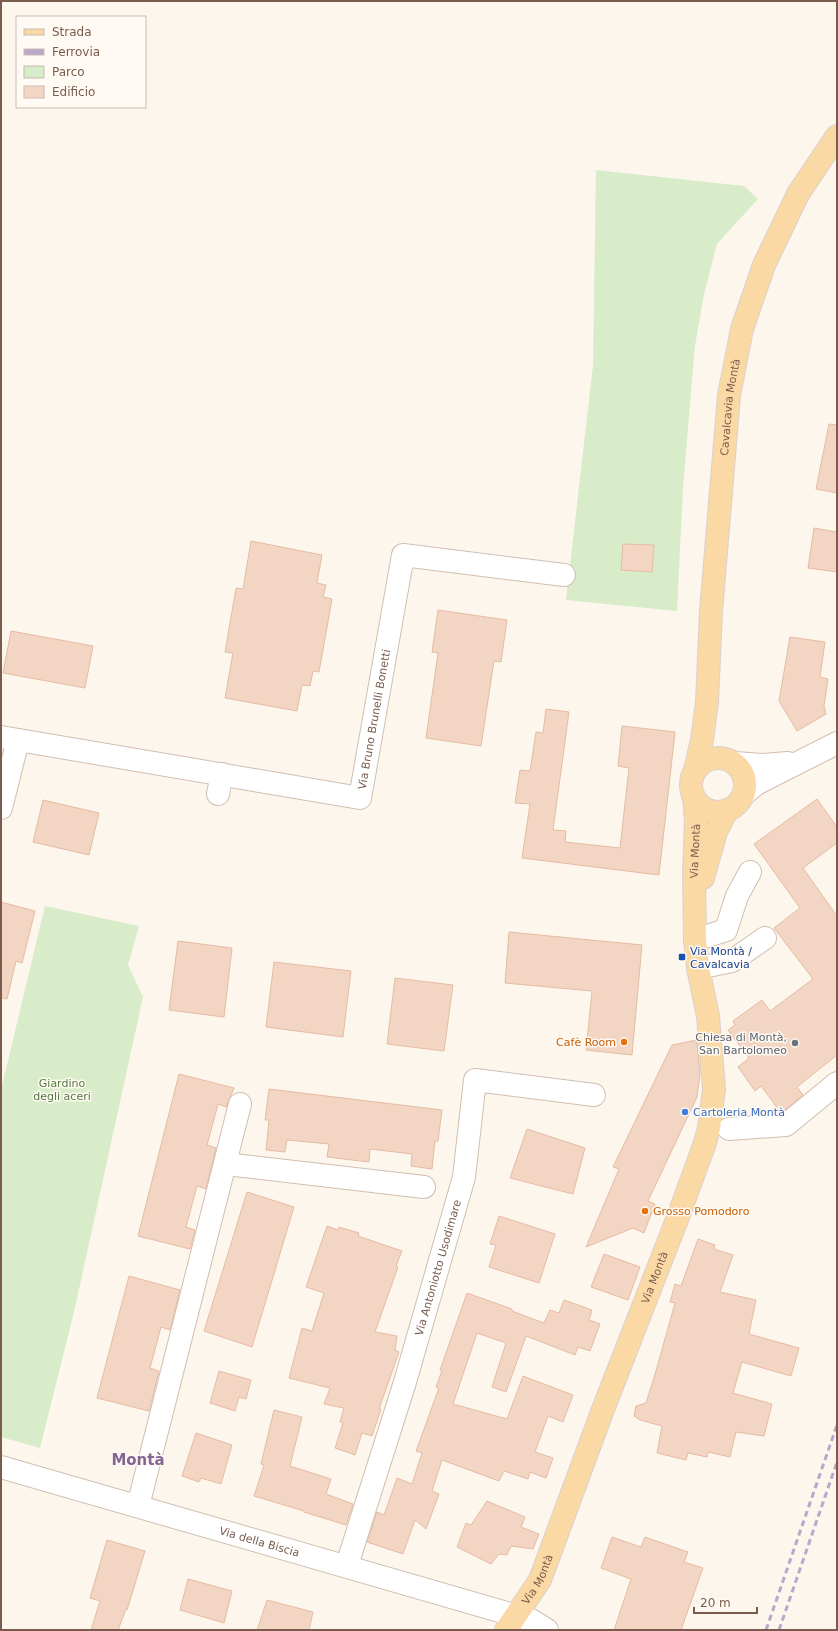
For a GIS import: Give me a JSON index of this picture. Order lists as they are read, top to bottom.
{
  "streets": {
    "main road": ["Cavalcavia Montà", "Via Montà"],
    "street": ["Via Bruno Brunelli Bonetti", "Via Antoniotto Usodimare", "Via della Biscia"]
  },
  "crossings": [
    ["Cavalcavia Montà", "Via Montà"],
    ["Via Montà", "Via della Biscia"],
    ["Via Antoniotto Usodimare", "Via della Biscia"]
  ],
  "districts": ["Montà"],
  "parks": ["Giardino degli aceri"],
  "places": {
    "transit": ["Via Montà / Cavalcavia"],
    "other": [
      "Cafè Room",
      "Chiesa di Montà, San Bartolomeo",
      "Cartoleria Montà",
      "Grosso Pomodoro"
    ]
  },
  "legend": [
    "Strada",
    "Ferrovia",
    "Parco",
    "Edificio"
  ],
  "scale_bar": "20 m"
}
